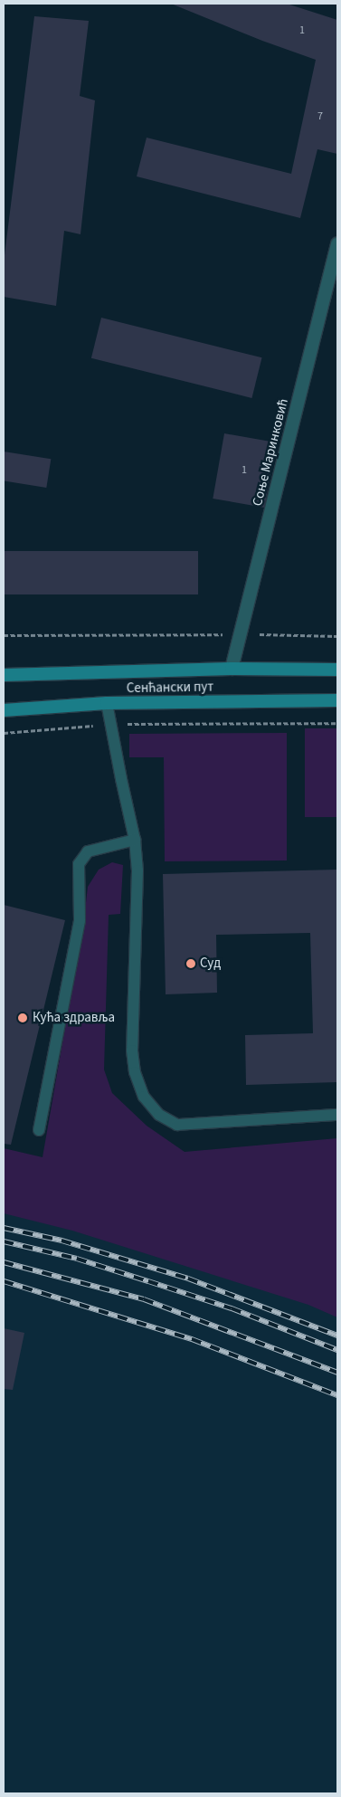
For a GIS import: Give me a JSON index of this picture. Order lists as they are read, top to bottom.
{
  "streets": {
    "main road": ["Сенћански пут"],
    "street": ["Соње Маринковић"]
  },
  "crossings": [
    ["Соње Маринковић", "Сенћански пут"]
  ],
  "places": ["Суд", "Кућа здравља"],
  "house_numbers": ["1", "7", "1"]
}
